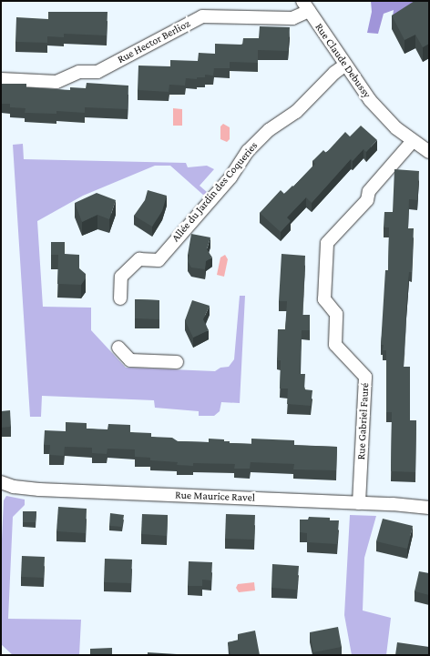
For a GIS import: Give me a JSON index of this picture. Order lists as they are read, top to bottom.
{
  "streets": {
    "street": [
      "Rue Hector Berlioz",
      "Rue Claude Debussy",
      "Allée du Jardin des Coqueries",
      "Rue Gabriel Fauré",
      "Rue Maurice Ravel"
    ]
  },
  "crossings": [
    ["Rue Hector Berlioz", "Rue Claude Debussy"],
    ["Rue Claude Debussy", "Allée du Jardin des Coqueries"],
    ["Rue Claude Debussy", "Rue Gabriel Fauré"],
    ["Rue Gabriel Fauré", "Rue Maurice Ravel"]
  ]
}
